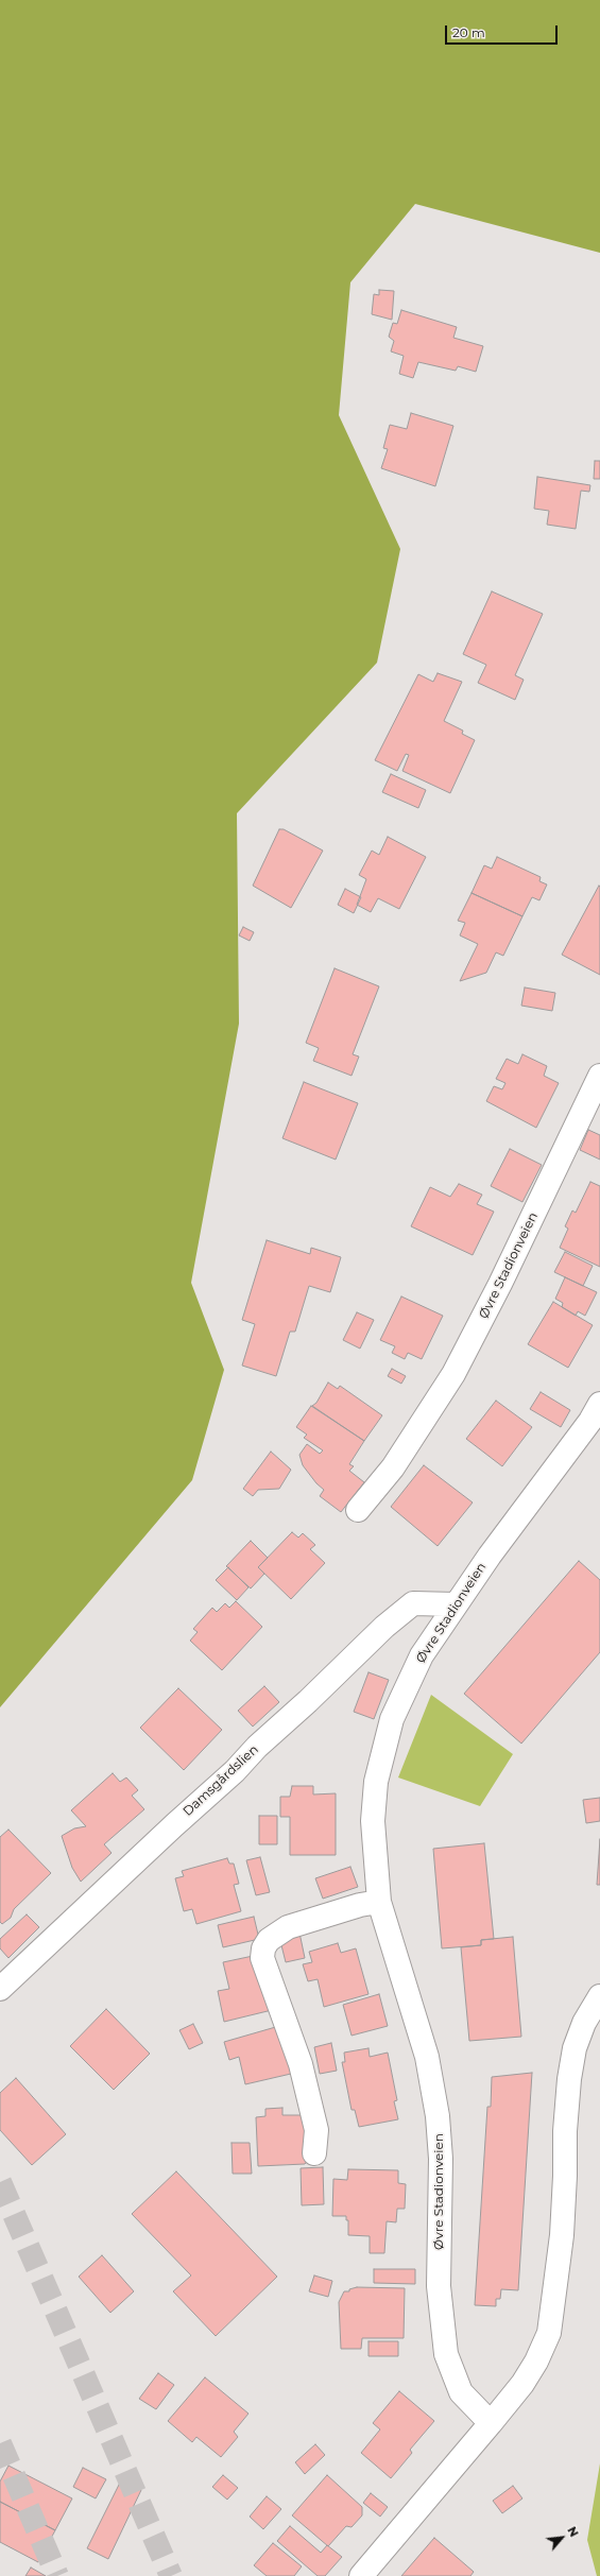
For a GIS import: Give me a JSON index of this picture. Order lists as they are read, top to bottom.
{
  "streets": {
    "street": ["Øvre Stadionveien", "Damsgårdslien"]
  },
  "crossings": [
    ["Øvre Stadionveien", "Damsgårdslien"]
  ],
  "scale_bar": "20 m",
  "north": "top right"
}
